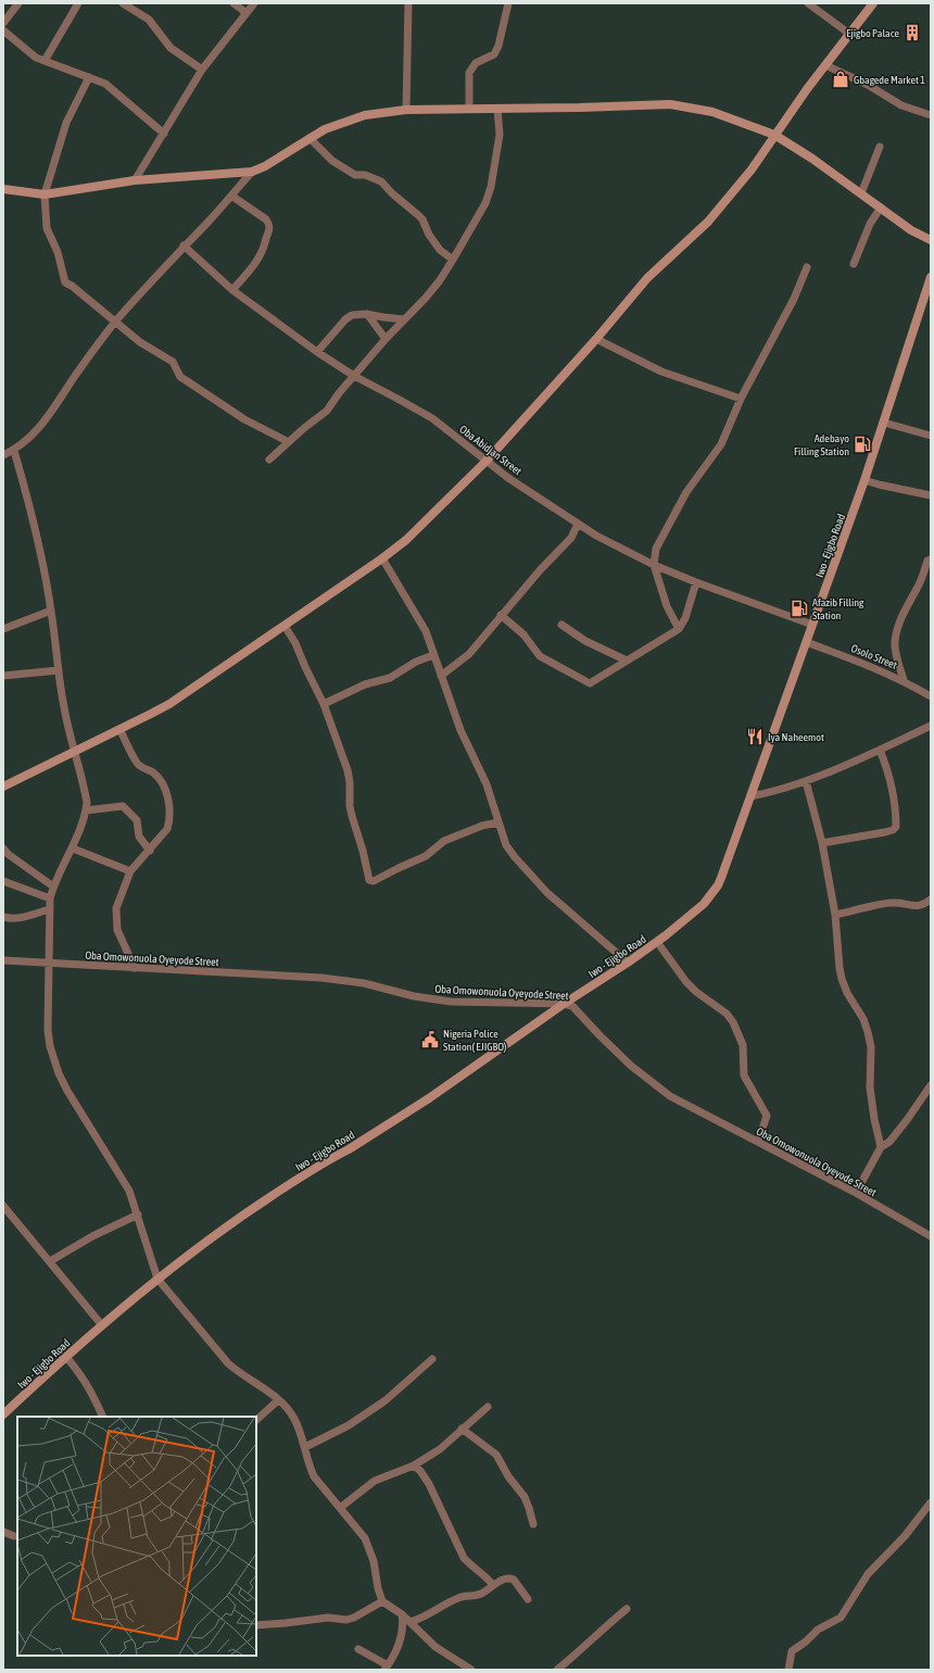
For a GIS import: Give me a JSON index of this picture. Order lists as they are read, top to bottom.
{
  "streets": {
    "main road": ["Iwo - Ejigbo Road"],
    "street": ["Oba Abidjan Street", "Osolo Street", "Oba Omowonuola Oyeyode Street"]
  },
  "crossings": [
    ["Oba Abidjan Street", "Iwo - Ejigbo Road"],
    ["Iwo - Ejigbo Road", "Osolo Street"],
    ["Iwo - Ejigbo Road", "Oba Omowonuola Oyeyode Street"]
  ],
  "places": {
    "building": ["Ejigbo Palace"],
    "shop": ["Gbagede Market 1"],
    "fuel station": ["Adebayo Filling Station", "Afazib Filling Station"],
    "restaurant": ["Iya Naheemot"],
    "public building": ["Nigeria Police Station( EJIGBO)"]
  }
}
